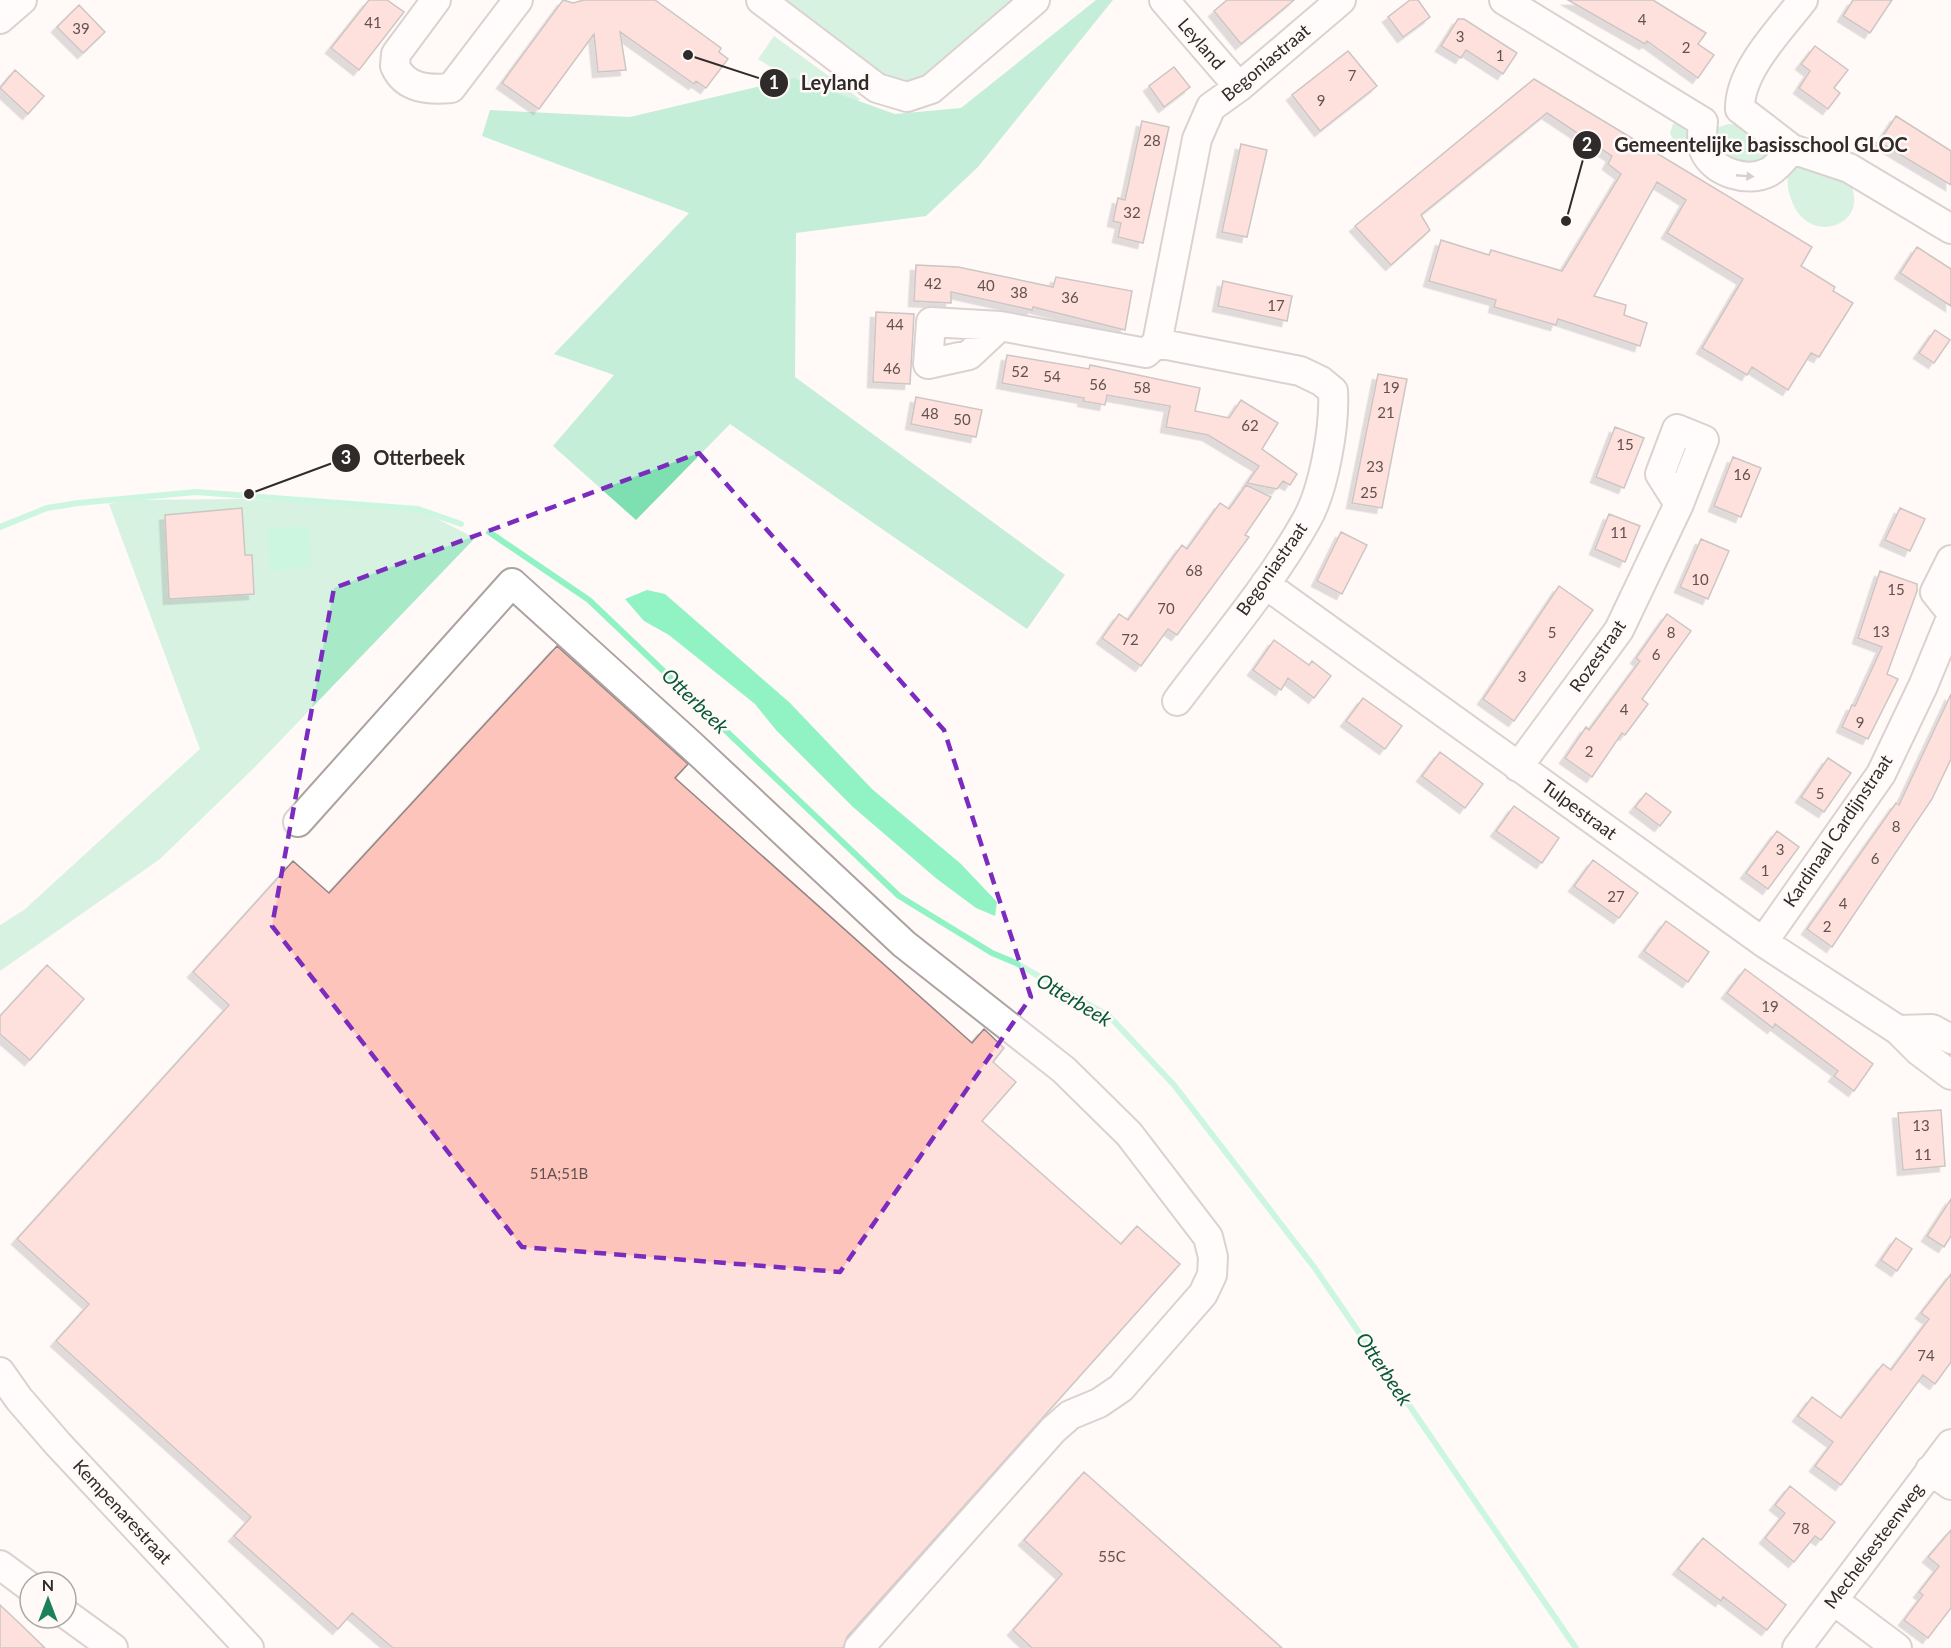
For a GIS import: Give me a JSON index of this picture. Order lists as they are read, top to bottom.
{
  "streets": {
    "street": [
      "Leyland",
      "Begoniastraat",
      "Rozestraat",
      "Tulpestraat",
      "Kardinaal Cardijnstraat",
      "Kempenarestraat",
      "Mechelsesteenweg"
    ]
  },
  "crossings": [
    ["Leyland", "Begoniastraat"],
    ["Begoniastraat", "Tulpestraat"],
    ["Rozestraat", "Tulpestraat"],
    ["Tulpestraat", "Kardinaal Cardijnstraat"]
  ],
  "water": ["Otterbeek"],
  "places": ["Leyland", "Gemeentelijke basisschool GLOC", "Otterbeek"],
  "house_numbers": [
    "4",
    "41",
    "39",
    "3",
    "2",
    "1",
    "7",
    "9",
    "28",
    "32",
    "42",
    "40",
    "38",
    "36",
    "17",
    "44",
    "46",
    "52",
    "54",
    "56",
    "58",
    "19",
    "21",
    "48",
    "50",
    "62",
    "15",
    "23",
    "16",
    "25",
    "11",
    "68",
    "10",
    "15",
    "70",
    "13",
    "5",
    "8",
    "72",
    "6",
    "3",
    "4",
    "9",
    "2",
    "5",
    "8",
    "3",
    "6",
    "1",
    "27",
    "4",
    "2",
    "19",
    "13",
    "11",
    "51A;51B",
    "74",
    "78",
    "55C"
  ],
  "north": "top"
}
